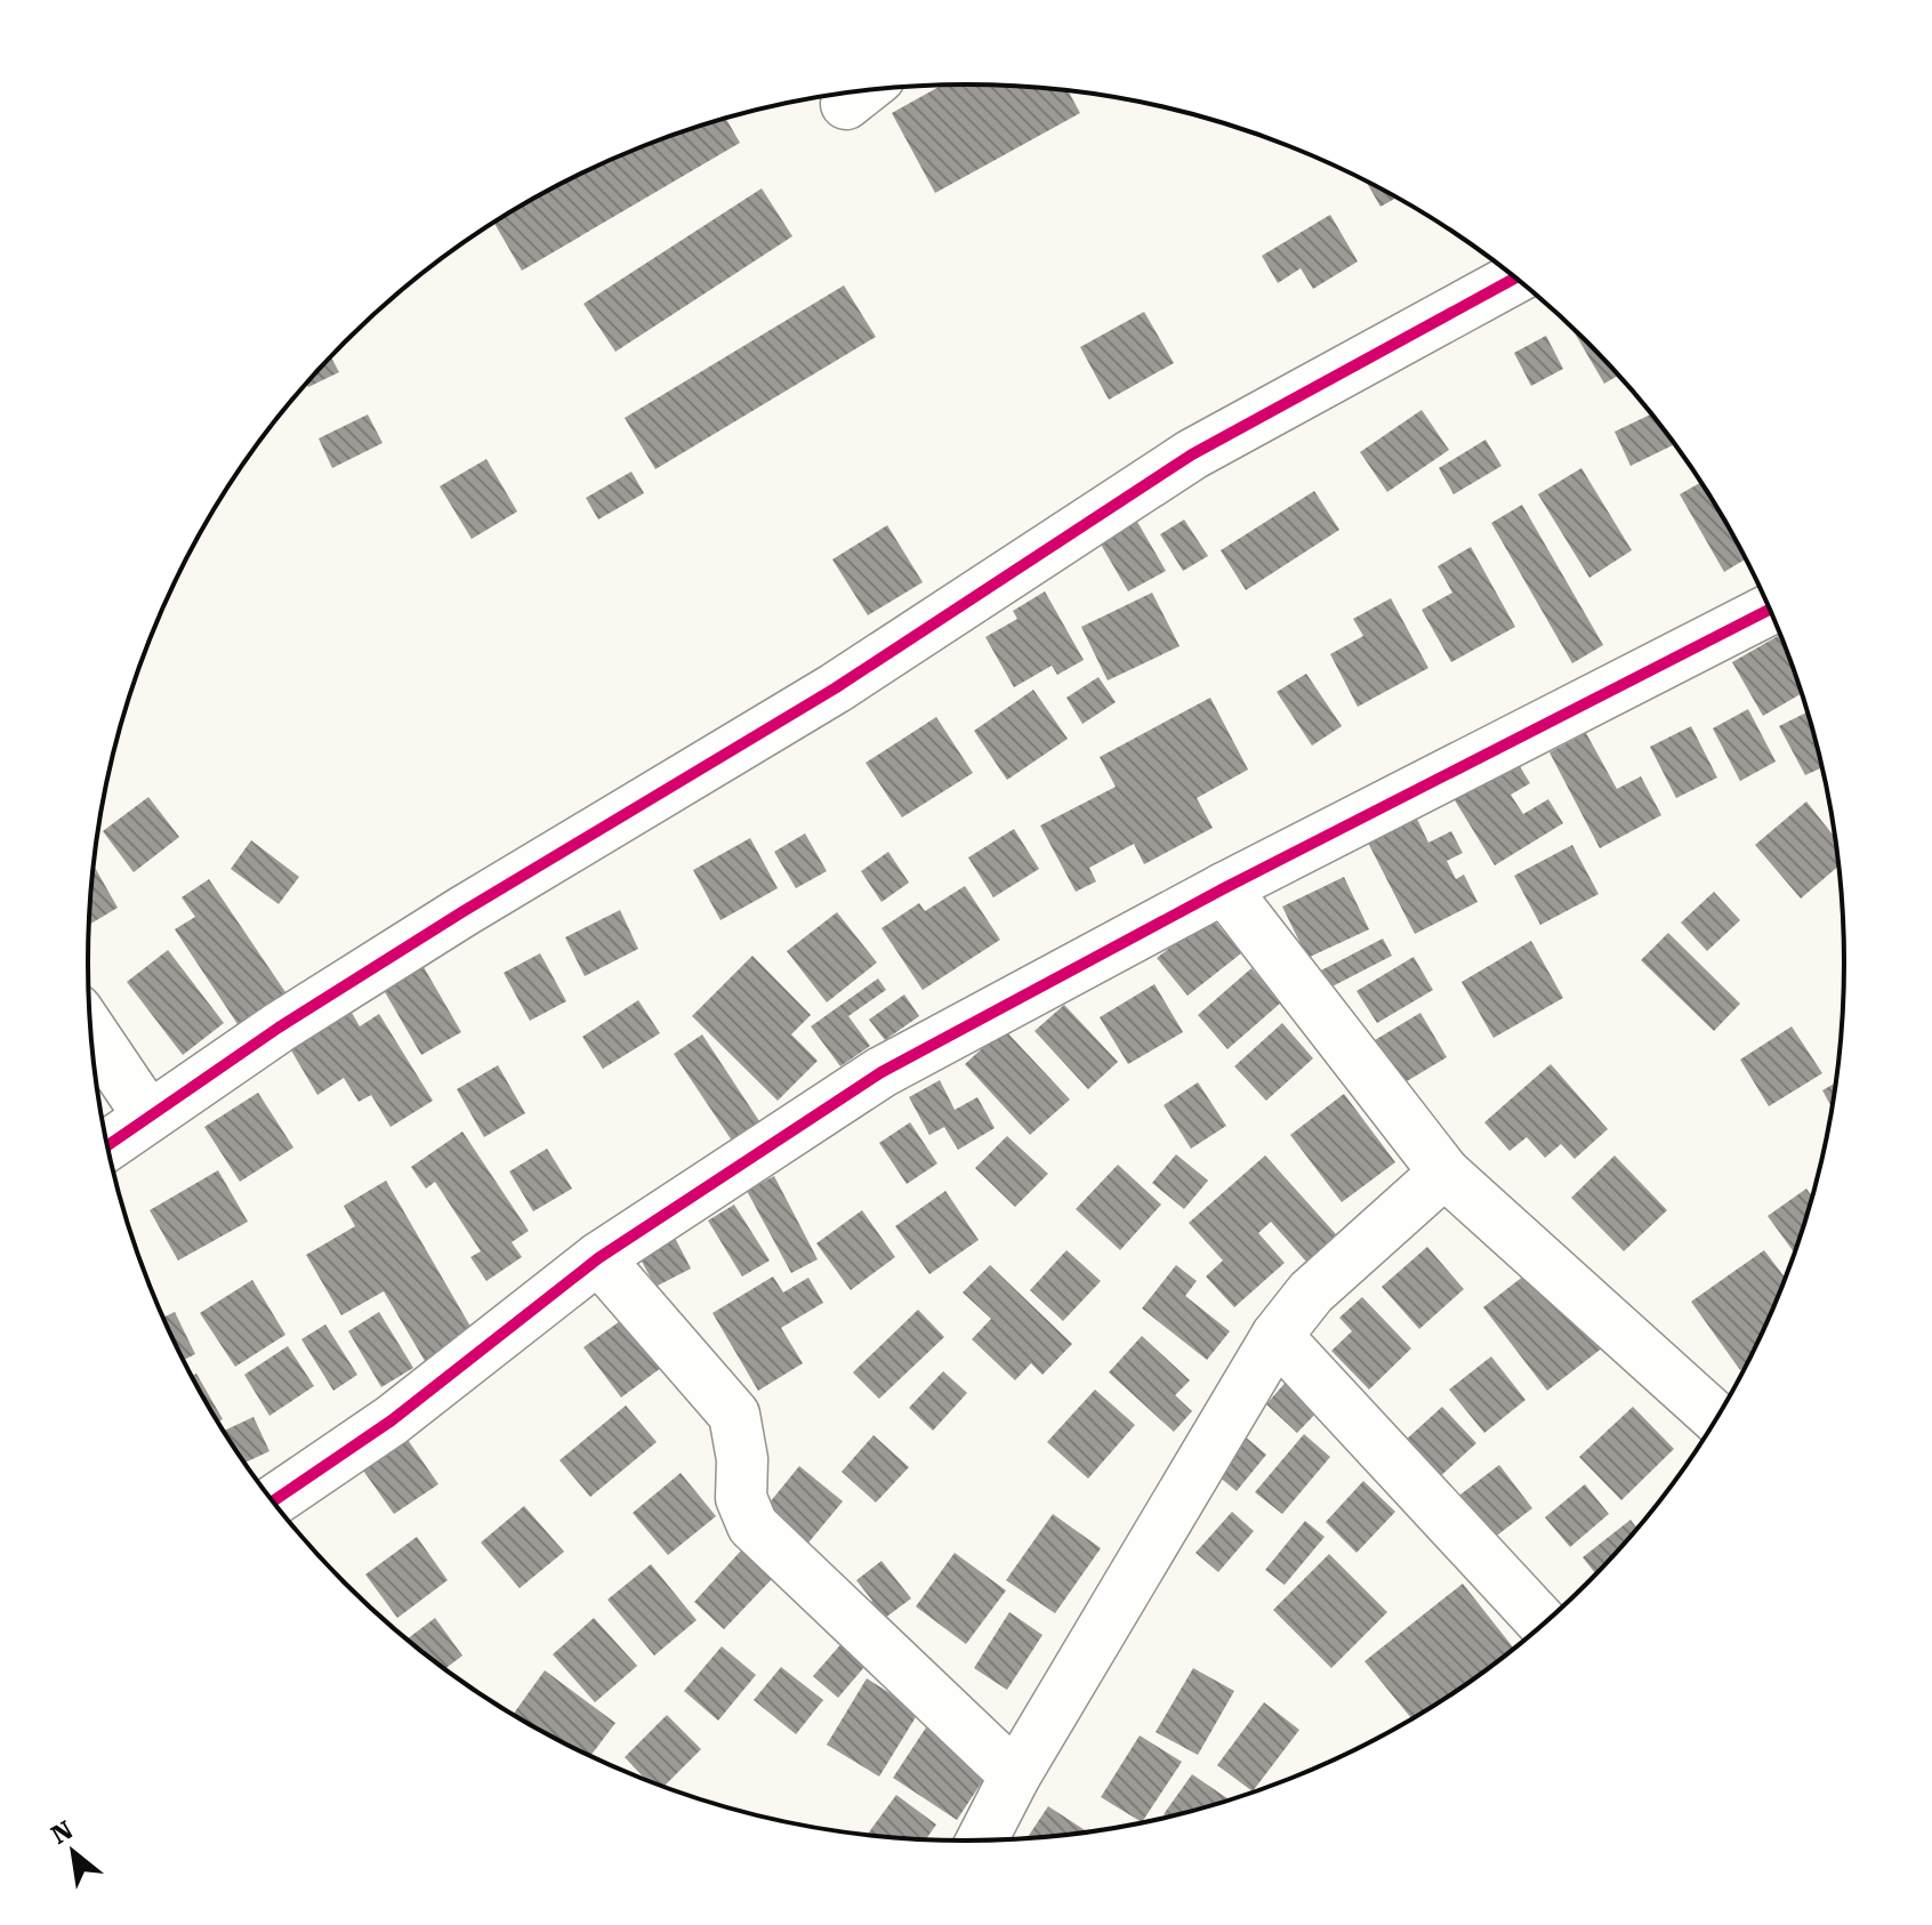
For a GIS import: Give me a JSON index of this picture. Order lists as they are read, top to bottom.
{
  "north": "top left"
}
